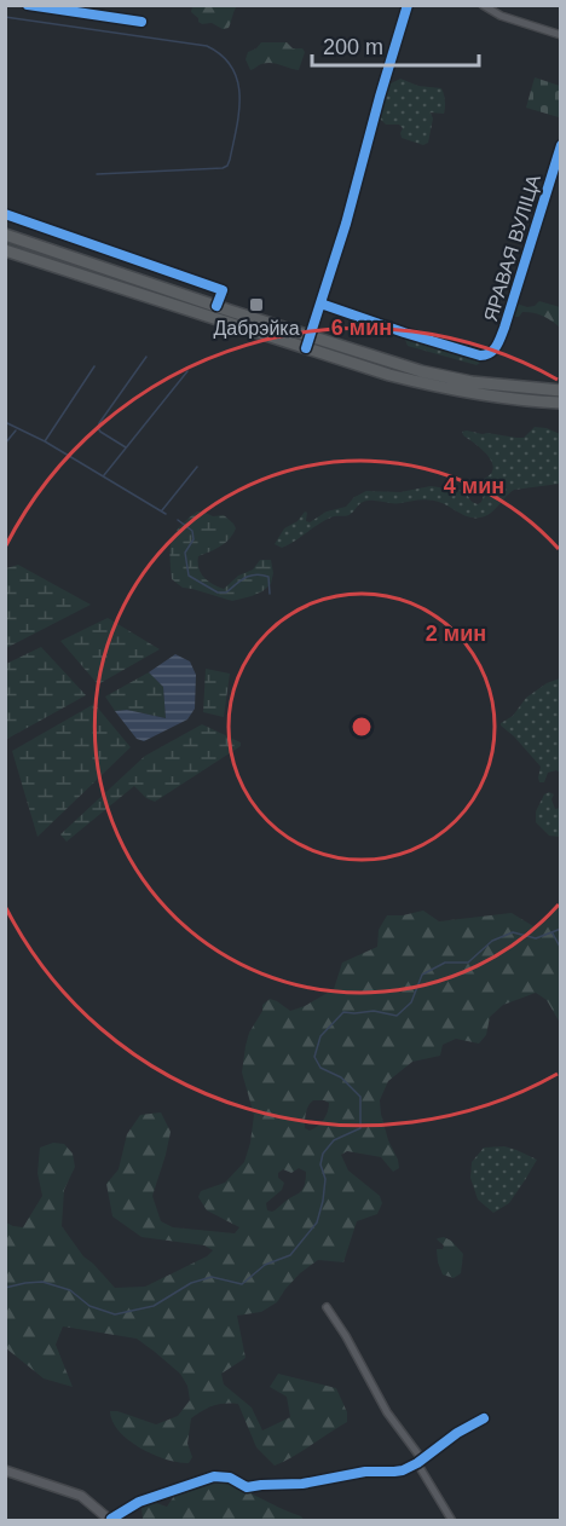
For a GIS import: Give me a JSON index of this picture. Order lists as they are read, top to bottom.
{
  "streets": {
    "street": ["ЯРАВАЯ ВУЛІЦА"]
  },
  "places": {
    "transit": ["Дабрэйка"]
  },
  "scale_bar": "200 m",
  "rings": ["6 мин", "4 мин", "2 мин"]
}
